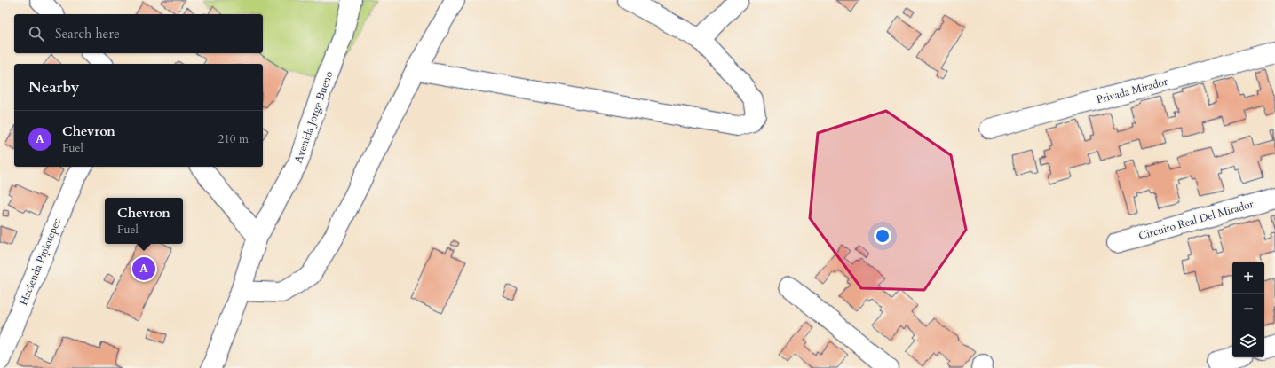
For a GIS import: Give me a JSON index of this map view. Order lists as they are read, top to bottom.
{
  "streets": {
    "street": [
      "Privada Mirador",
      "Avenida Jorge Bueno",
      "Circuito Real Del Mirador",
      "Hacienda Pipiotepec"
    ]
  },
  "page": {
    "search": "Search here",
    "heading": "Nearby",
    "list": [
      {
        "mark": "A",
        "name": "Chevron",
        "note": "Fuel",
        "value": "210 m"
      }
    ],
    "popup": ["Chevron", "Fuel"],
    "pins": "A",
    "map_buttons": ["+", "−"]
  }
}
